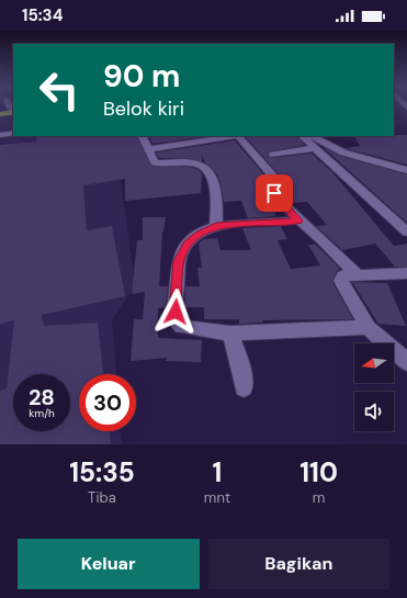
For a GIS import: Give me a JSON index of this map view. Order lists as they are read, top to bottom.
{
  "north": "left",
  "page": {
    "status": "15:34",
    "turn": ["90 m", "Belok kiri"],
    "speed": "28 km/h",
    "limit": "30",
    "eta": [
      "15:35",
      "Tiba",
      "1",
      "mnt",
      "110",
      "m"
    ],
    "buttons": ["Keluar", "Bagikan"]
  }
}
